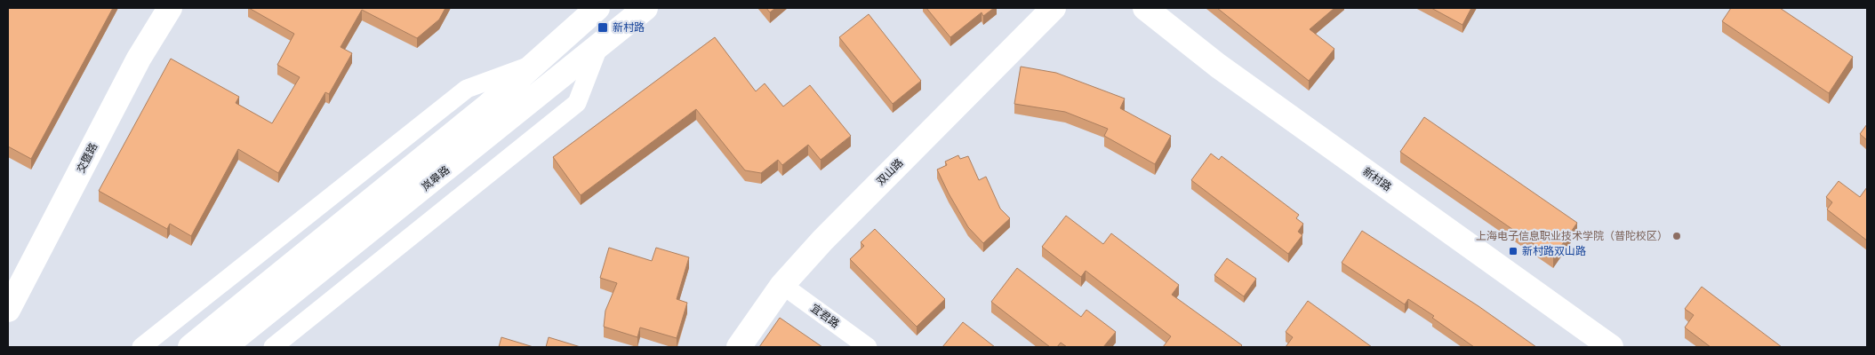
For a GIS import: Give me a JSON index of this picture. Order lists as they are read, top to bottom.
{
  "streets": {
    "main road": [
      "交暨路",
      "双山路",
      "岚皋路",
      "新村路"
    ],
    "street": ["宜君路"]
  },
  "crossings": [
    ["双山路", "宜君路"]
  ],
  "places": {
    "transit": ["新村路", "新村路双山路"],
    "other": ["上海电子信息职业技术学院（普陀校区）"]
  }
}
